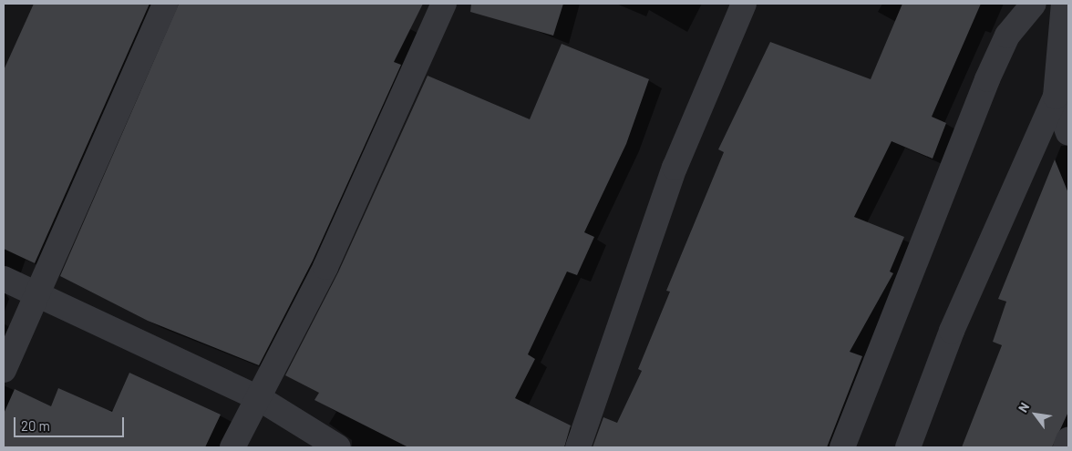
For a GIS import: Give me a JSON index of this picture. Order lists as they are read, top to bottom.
{
  "scale_bar": "20 m",
  "north": "top left"
}
